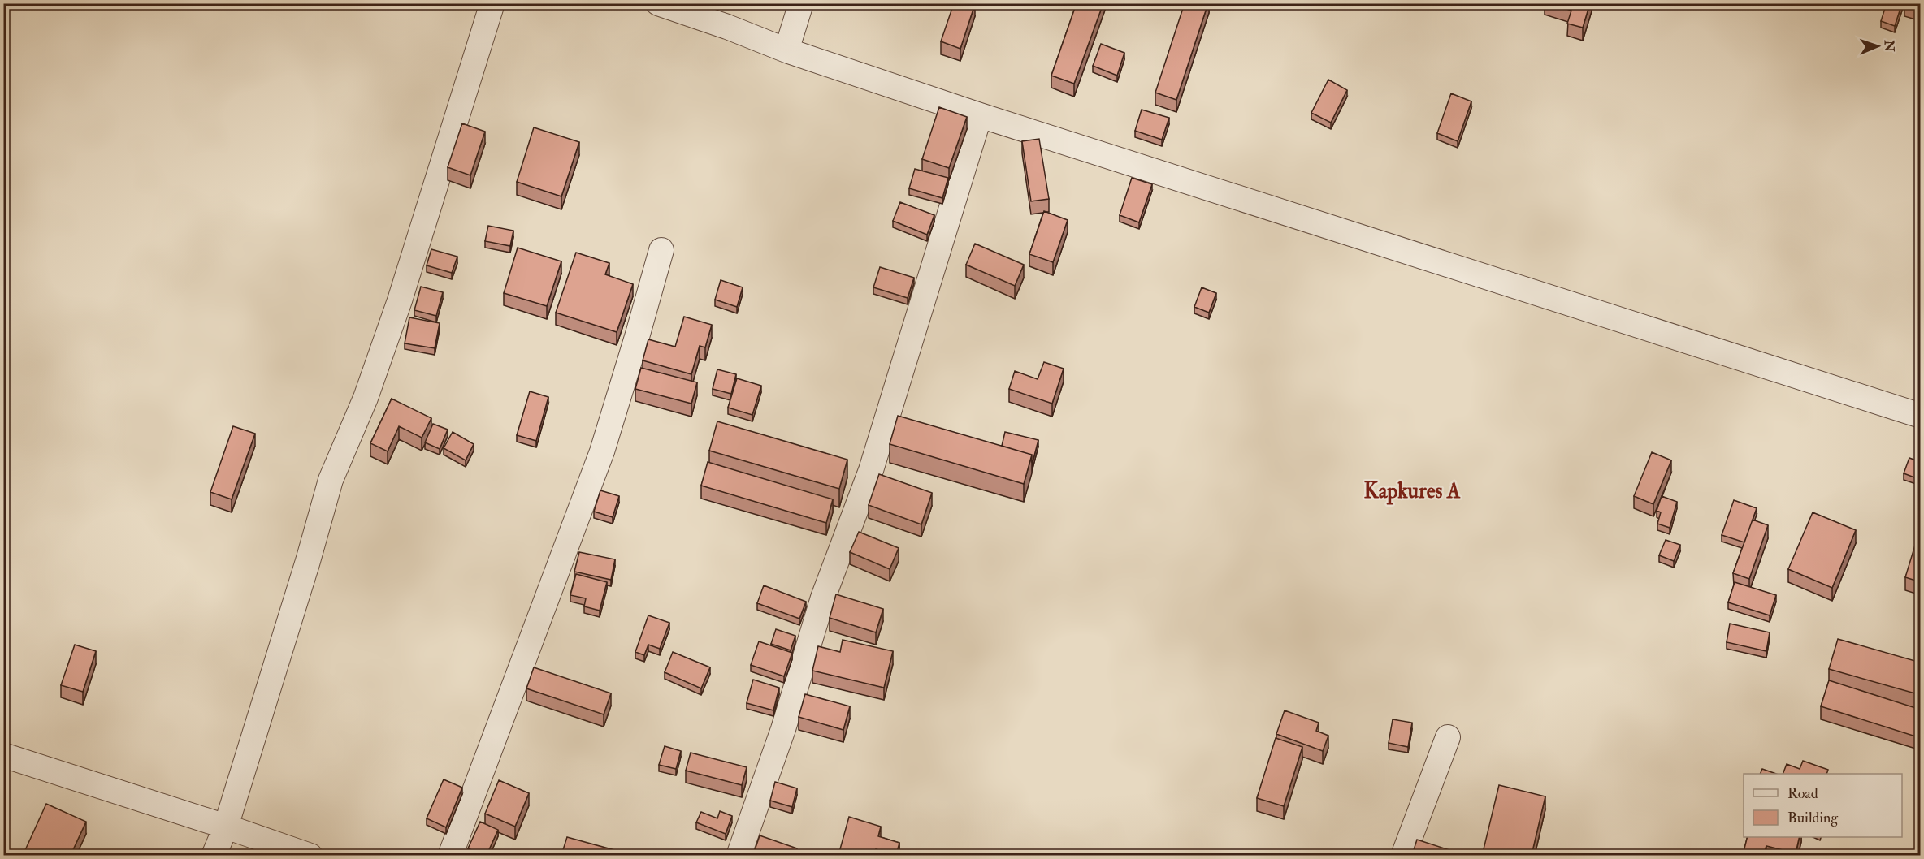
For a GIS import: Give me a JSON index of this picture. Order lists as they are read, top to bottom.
{
  "districts": ["Kapkures A"],
  "legend": ["Road", "Building"],
  "north": "right"
}
